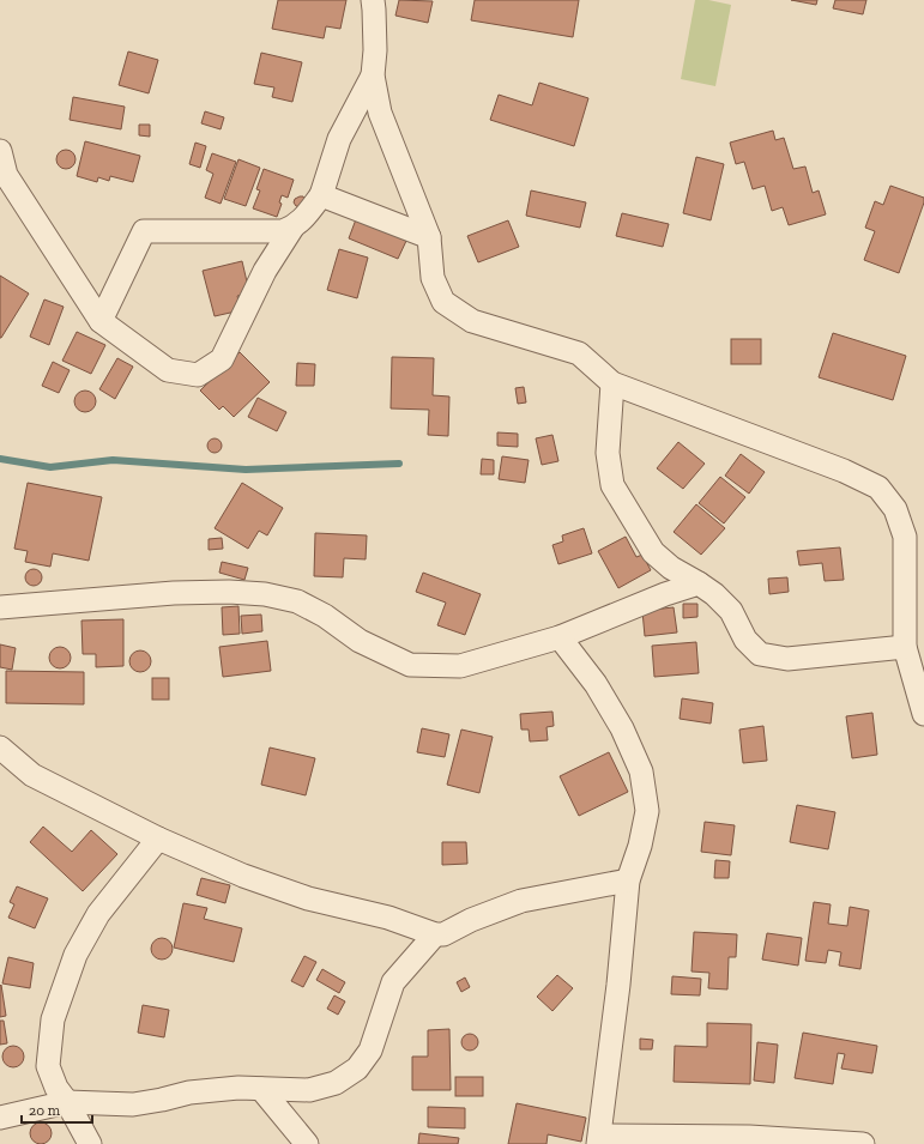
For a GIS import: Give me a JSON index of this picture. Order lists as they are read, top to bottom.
{
  "scale_bar": "20 m"
}
